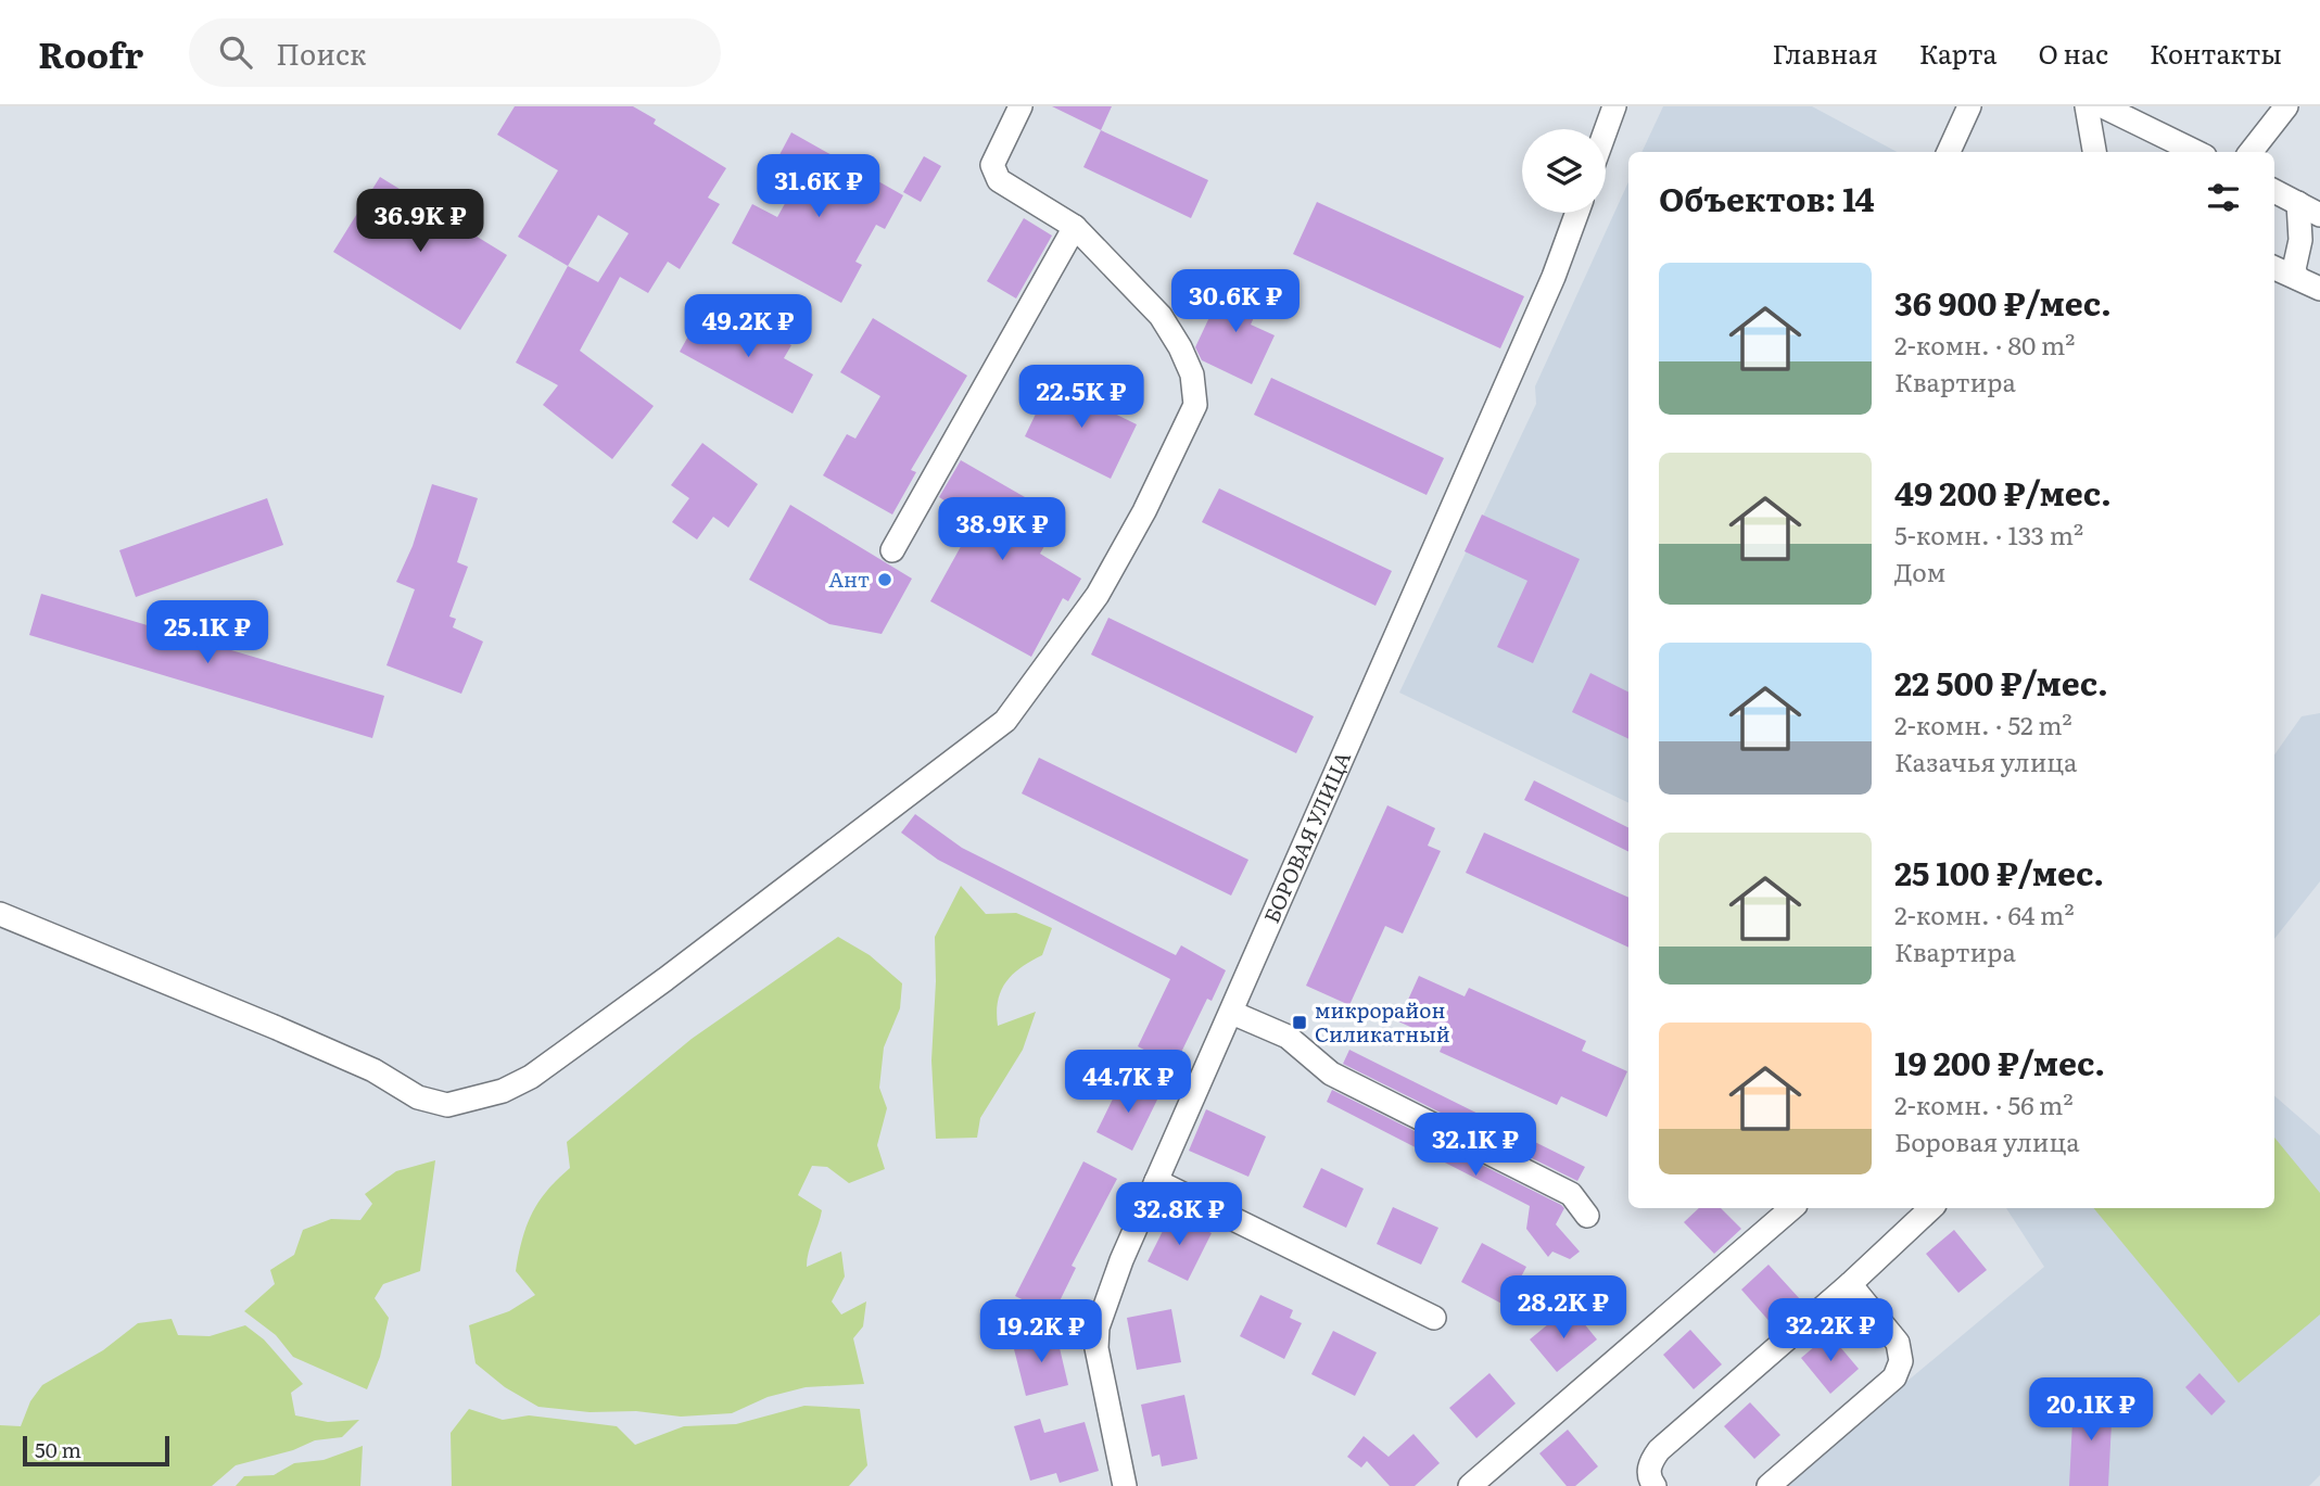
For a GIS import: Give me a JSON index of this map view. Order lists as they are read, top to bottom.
{
  "streets": {
    "street": ["БОРОВАЯ УЛИЦА"]
  },
  "places": {
    "other": ["Ант"],
    "transit": ["микрорайон Силикатный"]
  },
  "scale_bar": "50 m",
  "page": {
    "header": "Roofr",
    "search": "Поиск",
    "nav": [
      "Главная",
      "Карта",
      "О нас",
      "Контакты"
    ],
    "heading": "Объектов: 14",
    "price": [
      "31.6K ₽",
      "36.9K ₽",
      "30.6K ₽",
      "49.2K ₽",
      "22.5K ₽",
      "38.9K ₽",
      "25.1K ₽",
      "44.7K ₽",
      "32.1K ₽",
      "32.8K ₽",
      "28.2K ₽",
      "32.2K ₽",
      "19.2K ₽",
      "20.1K ₽"
    ],
    "list": [
      {
        "name": "36 900 ₽/мес.",
        "note": "2-комн. · 80 m² · Квартира"
      },
      {
        "name": "49 200 ₽/мес.",
        "note": "5-комн. · 133 m² · Дом"
      },
      {
        "name": "22 500 ₽/мес.",
        "note": "2-комн. · 52 m² · Казачья улица"
      },
      {
        "name": "25 100 ₽/мес.",
        "note": "2-комн. · 64 m² · Квартира"
      },
      {
        "name": "19 200 ₽/мес.",
        "note": "2-комн. · 56 m² · Боровая улица"
      }
    ],
    "scale": "50 m"
  }
}
